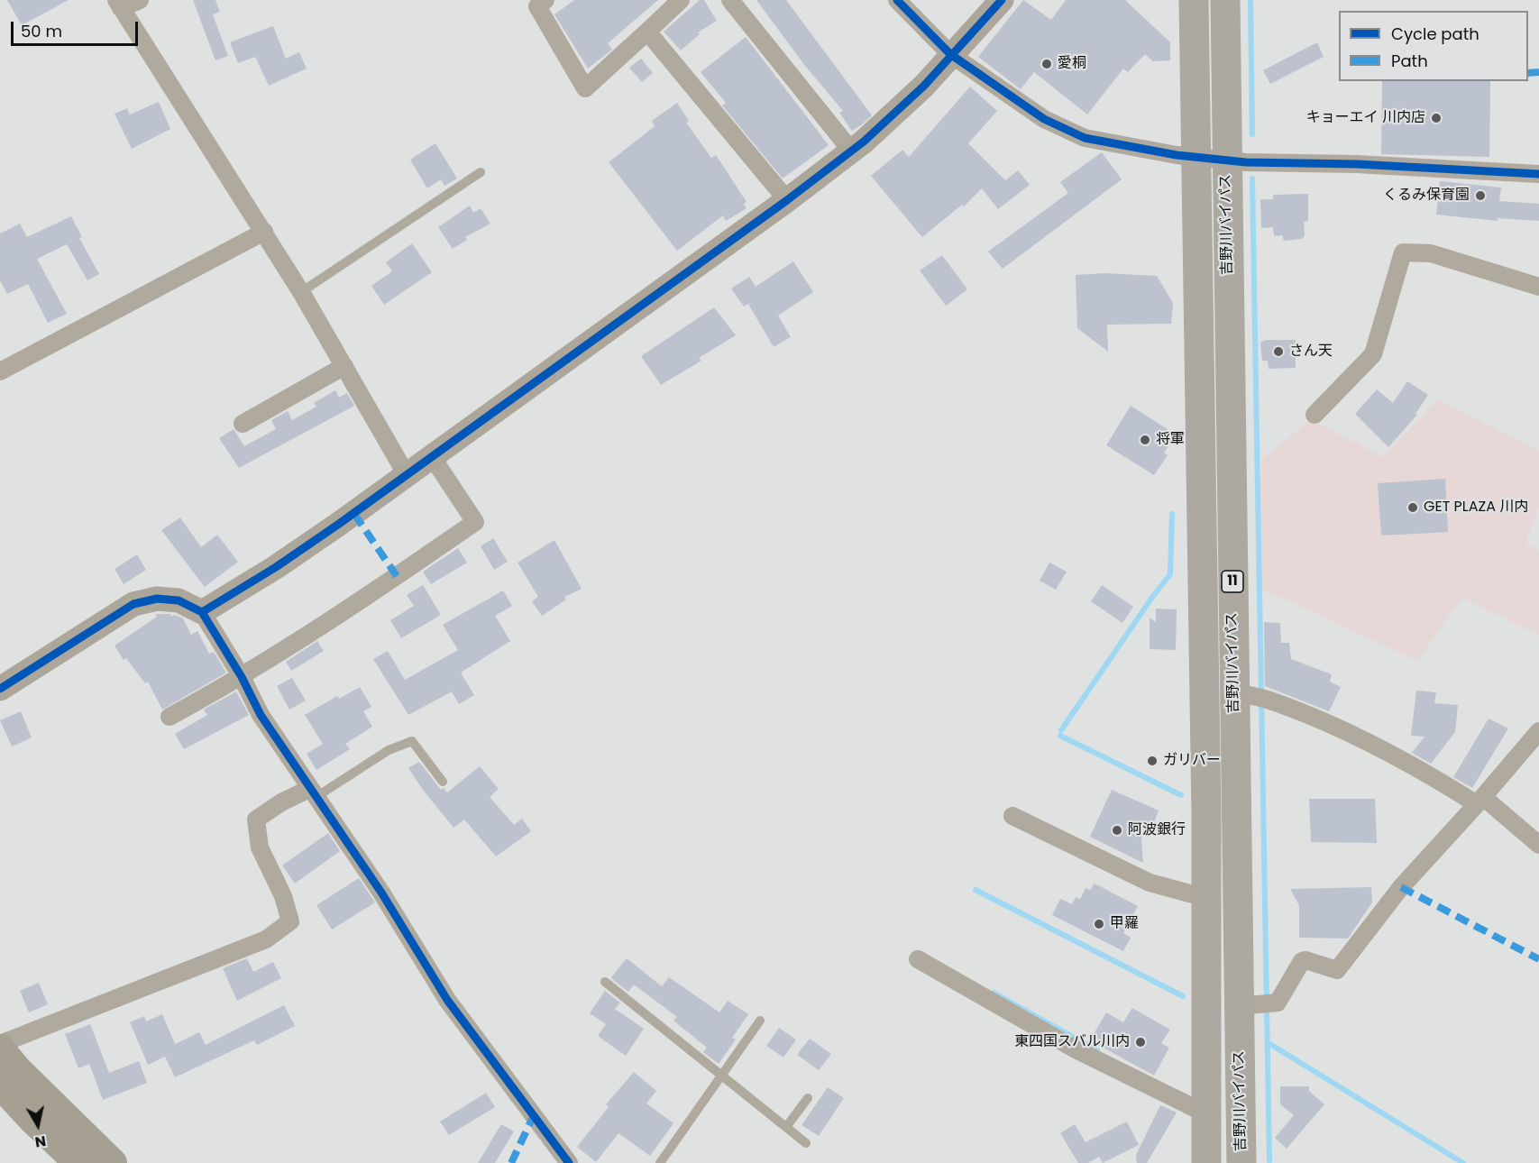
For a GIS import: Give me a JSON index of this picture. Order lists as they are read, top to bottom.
{
  "streets": {
    "highway": ["吉野川バイパス", "11"]
  },
  "places": [
    "愛桐",
    "キョーエイ 川内店",
    "くるみ保育園",
    "さん天",
    "将軍",
    "GET PLAZA 川内",
    "ガリバー",
    "阿波銀行",
    "甲羅",
    "東四国スバル川内"
  ],
  "legend": ["Cycle path", "Path"],
  "scale_bar": "50 m",
  "north": "bottom"
}
